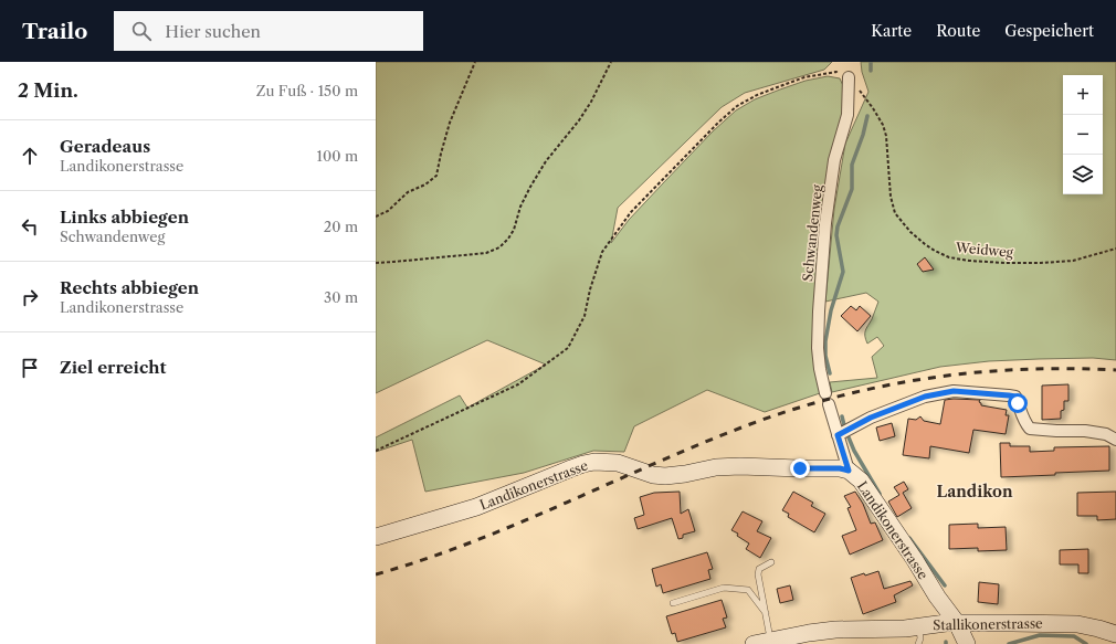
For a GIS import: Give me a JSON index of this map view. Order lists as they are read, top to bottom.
{
  "streets": {
    "street": ["Schwandenweg", "Landikonerstrasse", "Stallikonerstrasse"],
    "path": ["Weidweg"]
  },
  "crossings": [
    ["Schwandenweg", "Landikonerstrasse"],
    ["Landikonerstrasse", "Stallikonerstrasse"]
  ],
  "districts": ["Landikon"],
  "page": {
    "header": "Trailo",
    "search": "Hier suchen",
    "nav": ["Karte", "Route", "Gespeichert"],
    "heading": ["2 Min.", "Zu Fuß · 150 m"],
    "map_buttons": ["+", "−"],
    "list": [
      ["Geradeaus", "Landikonerstrasse", "100 m"],
      ["Links abbiegen", "Schwandenweg", "20 m"],
      ["Rechts abbiegen", "Landikonerstrasse", "30 m"],
      "Ziel erreicht"
    ]
  }
}
